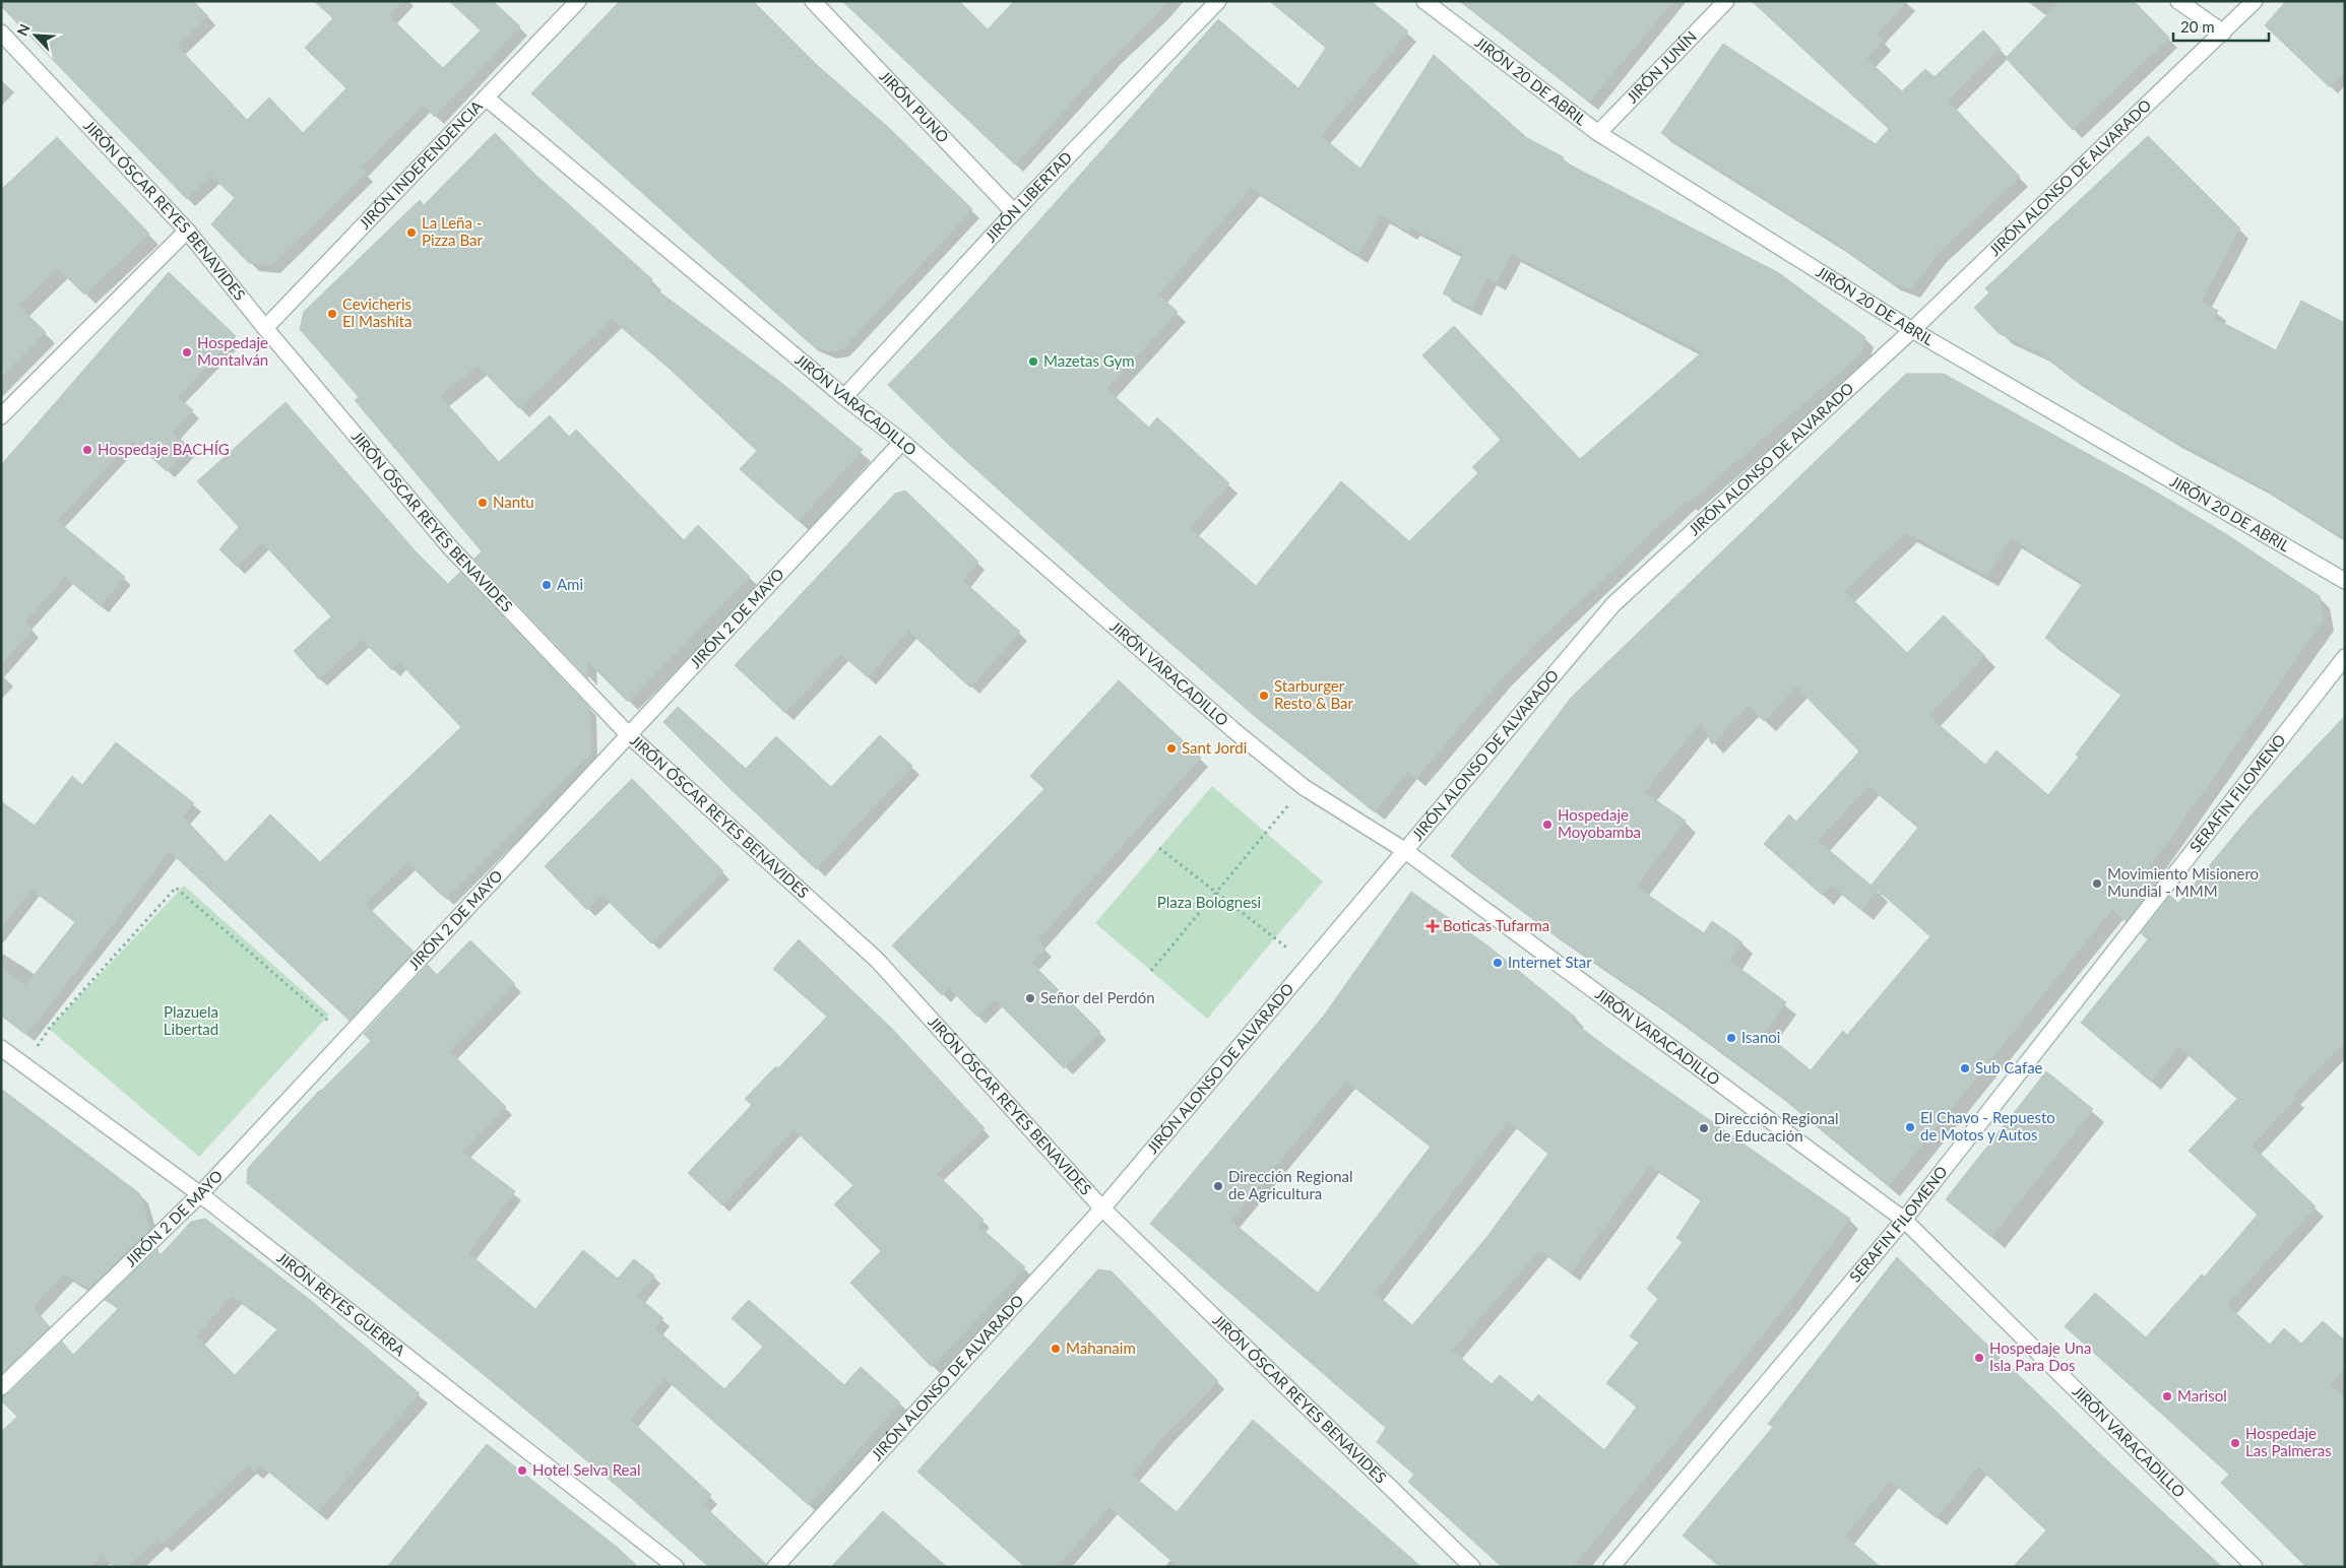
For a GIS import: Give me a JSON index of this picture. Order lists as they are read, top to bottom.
{
  "streets": {
    "street": [
      "JIRÓN JUNÍN",
      "JIRÓN 20 DE ABRIL",
      "JIRÓN PUNO",
      "JIRÓN INDEPENDENCIA",
      "JIRÓN ALONSO DE ALVARADO",
      "JIRÓN LIBERTAD",
      "JIRÓN ÓSCAR REYES BENAVIDES",
      "JIRÓN VARACADILLO",
      "JIRÓN 2 DE MAYO",
      "SERAFIN FILOMENO",
      "JIRÓN REYES GUERRA"
    ]
  },
  "crossings": [
    ["JIRÓN JUNÍN", "JIRÓN 20 DE ABRIL"],
    ["JIRÓN 20 DE ABRIL", "JIRÓN ALONSO DE ALVARADO"],
    ["JIRÓN PUNO", "JIRÓN LIBERTAD"],
    ["JIRÓN INDEPENDENCIA", "JIRÓN ÓSCAR REYES BENAVIDES"],
    ["JIRÓN INDEPENDENCIA", "JIRÓN VARACADILLO"],
    ["JIRÓN ALONSO DE ALVARADO", "JIRÓN ÓSCAR REYES BENAVIDES"],
    ["JIRÓN ALONSO DE ALVARADO", "JIRÓN VARACADILLO"],
    ["JIRÓN LIBERTAD", "JIRÓN VARACADILLO"],
    ["JIRÓN ÓSCAR REYES BENAVIDES", "JIRÓN 2 DE MAYO"],
    ["JIRÓN VARACADILLO", "JIRÓN 2 DE MAYO"],
    ["JIRÓN VARACADILLO", "SERAFIN FILOMENO"],
    ["JIRÓN 2 DE MAYO", "JIRÓN REYES GUERRA"]
  ],
  "parks": ["Plaza Bolognesi", "Plazuela Libertad"],
  "places": {
    "other": [
      "La Leña - Pizza Bar",
      "Cevicheris El Mashita",
      "Hospedaje Montalván",
      "Mazetas Gym",
      "Hospedaje BACHÍG",
      "Nantu",
      "Ami",
      "Starburger Resto & Bar",
      "Sant Jordi",
      "Hospedaje Moyobamba",
      "Movimiento Misionero Mundial - MMM",
      "Internet Star",
      "Señor del Perdón",
      "Isanoi",
      "Sub Cafae",
      "El Chavo - Repuesto de Motos y Autos",
      "Dirección Regional de Educación",
      "Dirección Regional de Agricultura",
      "Mahanaim",
      "Hospedaje Una Isla Para Dos",
      "Marisol",
      "Hospedaje Las Palmeras",
      "Hotel Selva Real"
    ],
    "health": ["Boticas Tufarma"]
  },
  "scale_bar": "20 m",
  "north": "top left"
}
